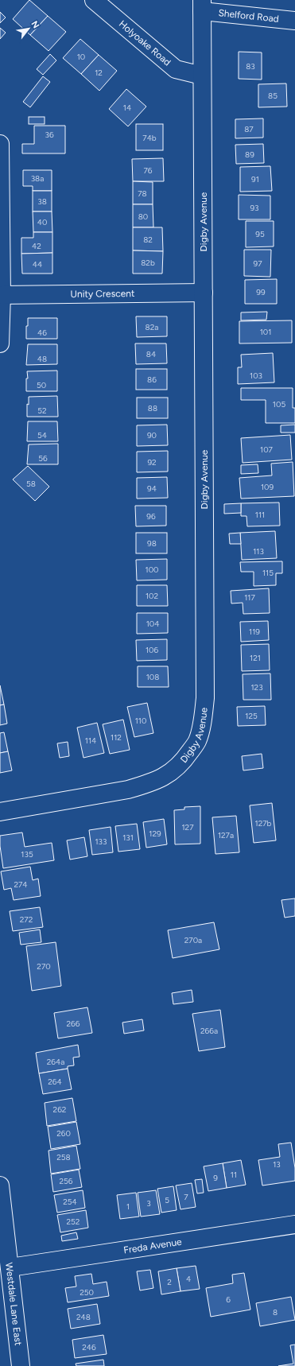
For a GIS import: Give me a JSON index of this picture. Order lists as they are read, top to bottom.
{
  "streets": {
    "street": [
      "Shelford Road",
      "Holyoake Road",
      "Digby Avenue",
      "Unity Crescent",
      "Freda Avenue",
      "Westdale Lane East"
    ]
  },
  "crossings": [
    ["Shelford Road", "Digby Avenue"],
    ["Holyoake Road", "Digby Avenue"],
    ["Digby Avenue", "Unity Crescent"],
    ["Freda Avenue", "Westdale Lane East"]
  ],
  "house_numbers": [
    "10",
    "83",
    "12",
    "85",
    "14",
    "87",
    "36",
    "74b",
    "89",
    "76",
    "38a",
    "91",
    "78",
    "38",
    "93",
    "80",
    "40",
    "95",
    "82",
    "42",
    "82b",
    "97",
    "44",
    "99",
    "82a",
    "101",
    "46",
    "84",
    "48",
    "103",
    "86",
    "50",
    "105",
    "88",
    "52",
    "54",
    "90",
    "107",
    "56",
    "92",
    "58",
    "109",
    "94",
    "111",
    "96",
    "98",
    "113",
    "100",
    "115",
    "102",
    "117",
    "104",
    "119",
    "106",
    "121",
    "108",
    "123",
    "125",
    "110",
    "112",
    "114",
    "127b",
    "127",
    "129",
    "127a",
    "131",
    "133",
    "135",
    "274",
    "272",
    "270a",
    "270",
    "266",
    "266a",
    "264a",
    "264",
    "262",
    "260",
    "258",
    "13",
    "11",
    "9",
    "256",
    "7",
    "5",
    "254",
    "3",
    "1",
    "252",
    "4",
    "2",
    "250",
    "6",
    "8",
    "248",
    "246"
  ],
  "north": "top right"
}
